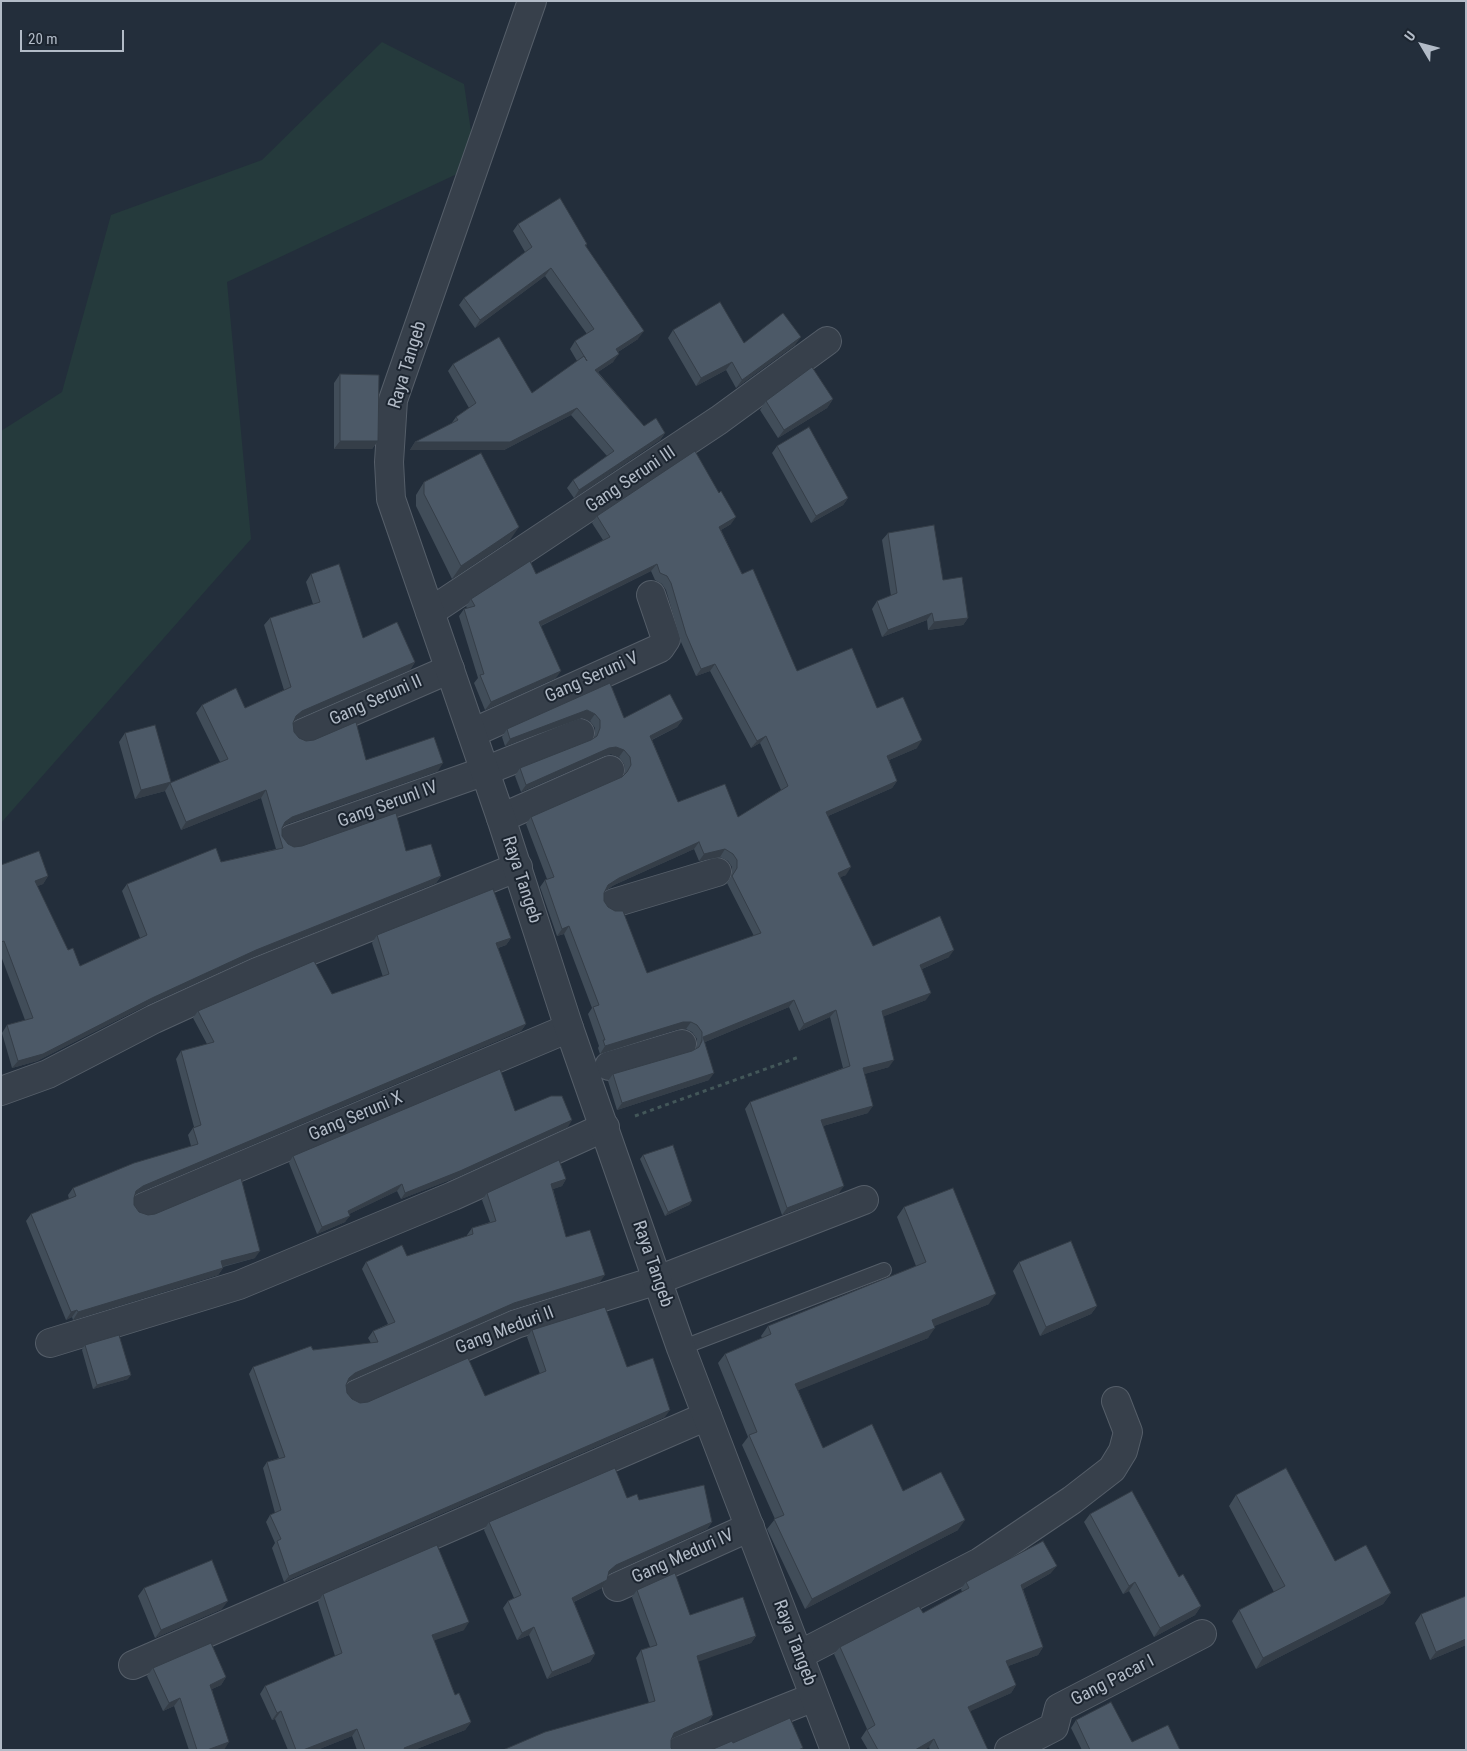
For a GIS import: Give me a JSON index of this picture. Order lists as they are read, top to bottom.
{
  "streets": {
    "street": [
      "Raya Tangeb",
      "Gang Seruni III",
      "Gang Seruni V",
      "Gang Seruni II",
      "Gang SerunI IV",
      "Gang Seruni X",
      "Gang Meduri II",
      "Gang Meduri IV",
      "Gang Pacar I"
    ]
  },
  "crossings": [
    ["Raya Tangeb", "Gang Seruni III"],
    ["Raya Tangeb", "Gang Seruni V"],
    ["Raya Tangeb", "Gang Seruni II"],
    ["Raya Tangeb", "Gang SerunI IV"],
    ["Raya Tangeb", "Gang Seruni X"],
    ["Raya Tangeb", "Gang Meduri II"],
    ["Raya Tangeb", "Gang Meduri IV"]
  ],
  "scale_bar": "20 m",
  "north": "top left"
}
